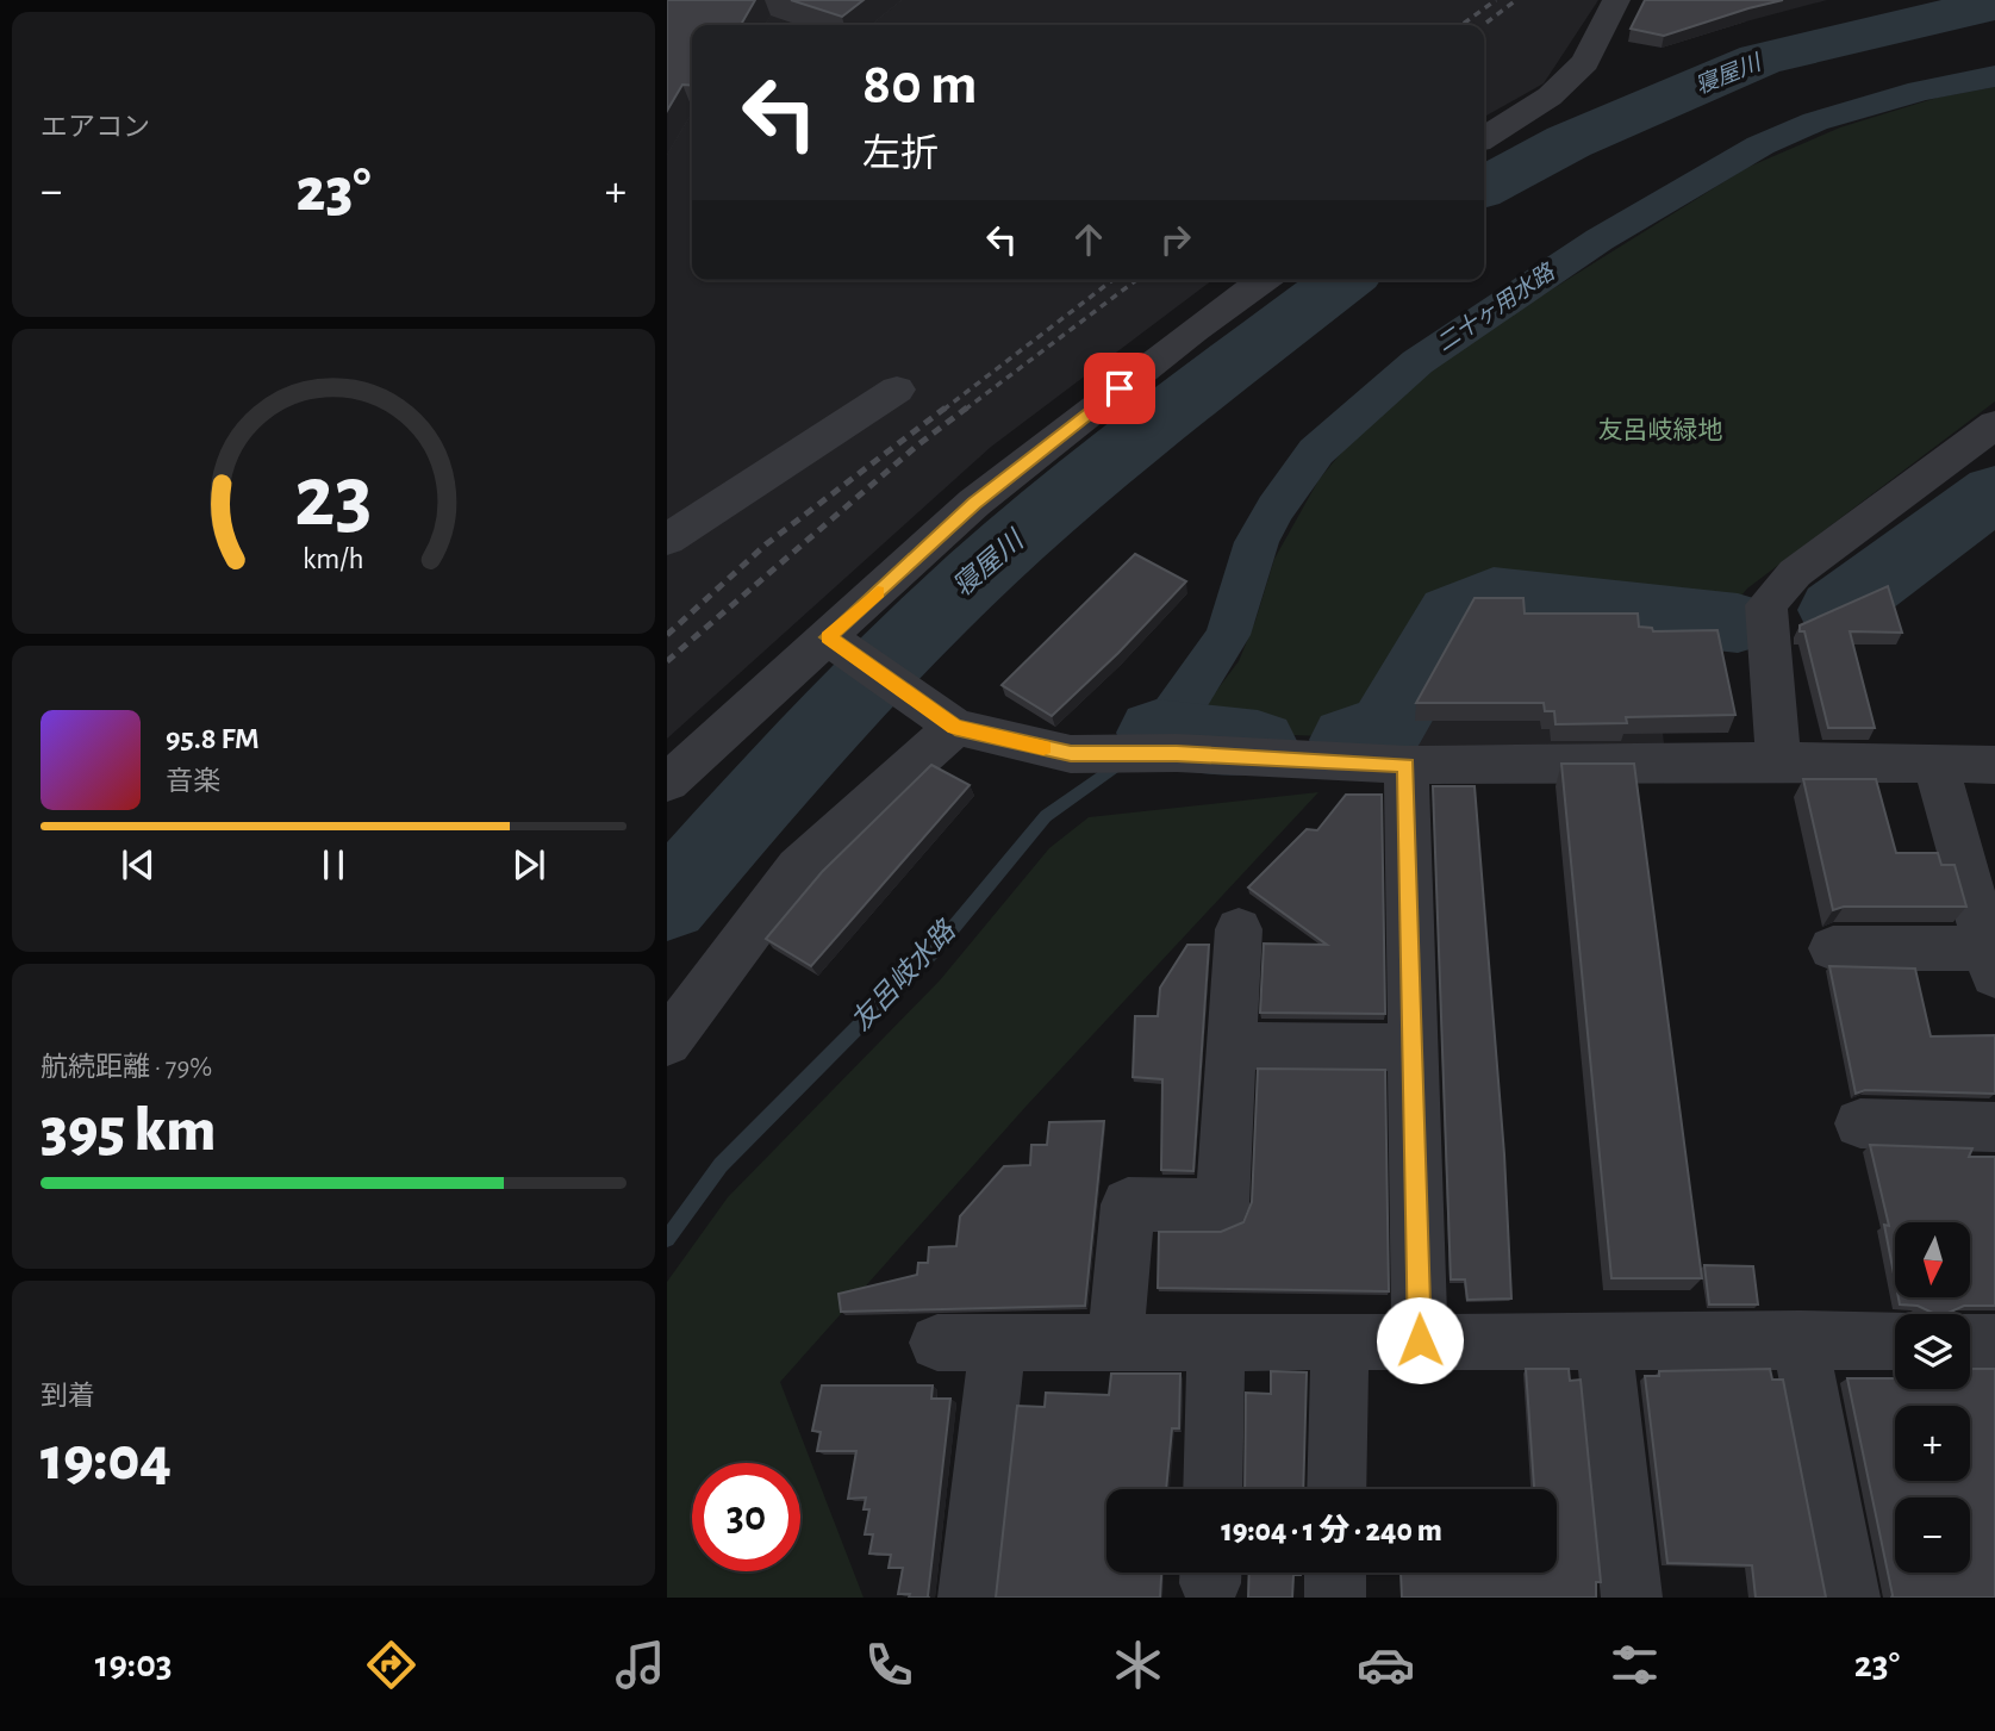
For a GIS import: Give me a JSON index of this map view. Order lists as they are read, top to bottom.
{
  "water": ["寝屋川", "二十ヶ用水路", "友呂岐水路"],
  "parks": ["友呂岐緑地"],
  "north": "bottom",
  "page": {
    "tile": [
      "エアコン",
      ["航続距離 · 79%", "395 km"],
      ["到着", "19:04"]
    ],
    "turn": ["80 m", "左折"],
    "heat": ["−", "23°", "+"],
    "song": ["95.8 FM", "音楽"],
    "map_buttons": ["+", "−"],
    "limit": "30",
    "trip": "19:04 · 1 分 · 240 m",
    "tabs": ["19:03", "23°"],
    "gauge": ["23", "km/h"]
  }
}
